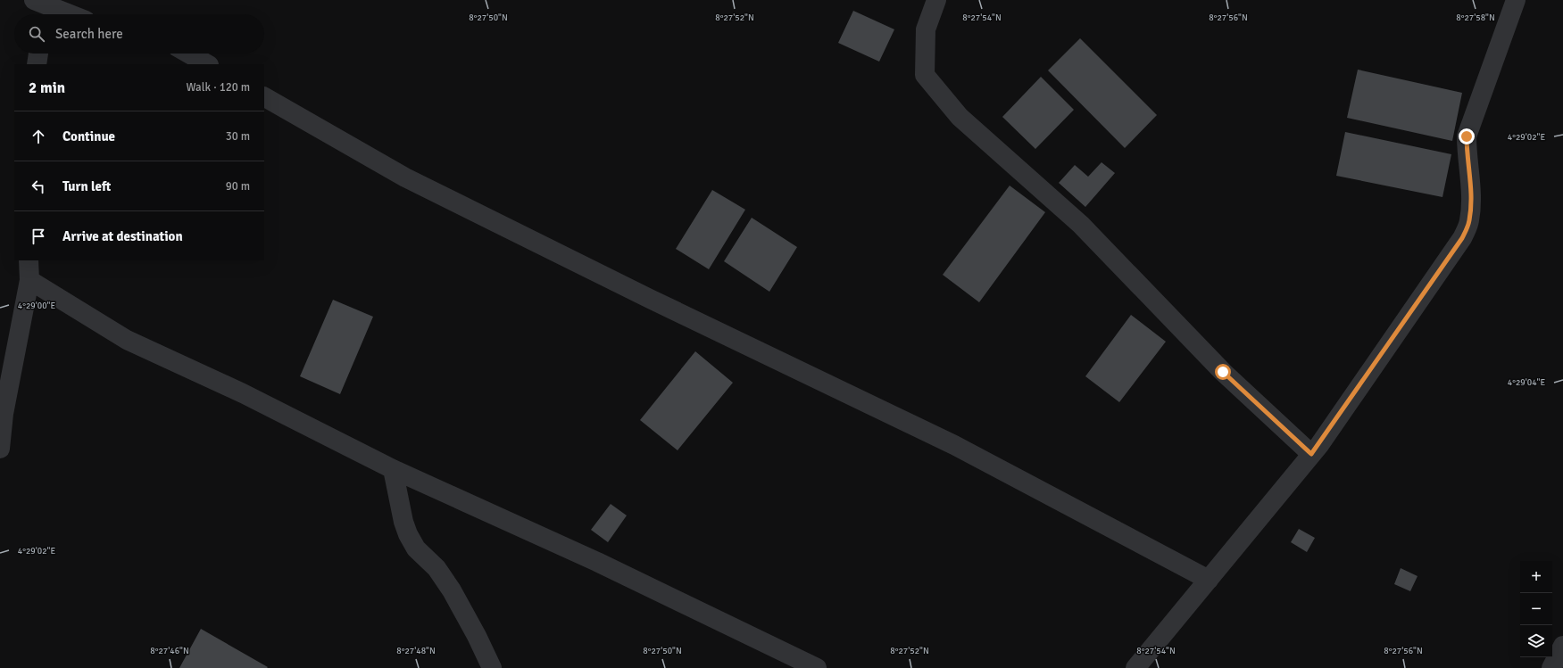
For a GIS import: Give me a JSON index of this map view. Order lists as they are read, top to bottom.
{
  "page": {
    "search": "Search here",
    "heading": ["2 min", "Walk · 120 m"],
    "list": [
      ["Continue", "30 m"],
      ["Turn left", "90 m"],
      "Arrive at destination"
    ],
    "map_buttons": ["+", "−"]
  },
  "coordinates": [
    "8°27'50\"N",
    "8°27'52\"N",
    "8°27'54\"N",
    "8°27'56\"N",
    "8°27'58\"N",
    "4°29'02\"E",
    "4°29'00\"E",
    "4°29'04\"E",
    "8°27'46\"N",
    "8°27'48\"N"
  ]
}
